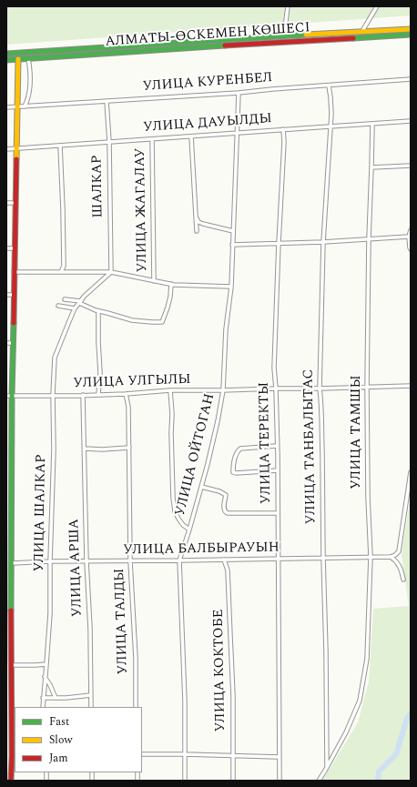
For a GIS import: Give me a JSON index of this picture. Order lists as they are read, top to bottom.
{
  "streets": {
    "main road": ["АЛМАТЫ-ӨСКЕМЕН КӨШЕСІ"],
    "street": [
      "УЛИЦА КУРЕНБЕЛ",
      "УЛИЦА ДАУЫЛДЫ",
      "ШАЛКАР",
      "УЛИЦА ЖАГАЛАУ",
      "УЛИЦА УЛГЫЛЫ",
      "УЛИЦА ТАМШЫ",
      "УЛИЦА ТЕРЕКТЫ",
      "УЛИЦА ТАНБАЛЫТАС",
      "УЛИЦА ОЙТОГАН",
      "УЛИЦА ШАЛКАР",
      "УЛИЦА БАЛБЫРАУЫН",
      "УЛИЦА АРША",
      "УЛИЦА ТАЛДЫ",
      "УЛИЦА КОКТОБЕ"
    ]
  },
  "crossings": [
    ["УЛИЦА КУРЕНБЕЛ", "ШАЛКАР"],
    ["УЛИЦА КУРЕНБЕЛ", "УЛИЦА ТАНБАЛЫТАС"],
    ["УЛИЦА КУРЕНБЕЛ", "УЛИЦА ОЙТОГАН"],
    ["УЛИЦА ДАУЫЛДЫ", "ШАЛКАР"],
    ["УЛИЦА ДАУЫЛДЫ", "УЛИЦА ЖАГАЛАУ"],
    ["УЛИЦА ДАУЫЛДЫ", "УЛИЦА ТАМШЫ"],
    ["УЛИЦА ДАУЫЛДЫ", "УЛИЦА ТЕРЕКТЫ"],
    ["УЛИЦА ДАУЫЛДЫ", "УЛИЦА ТАНБАЛЫТАС"],
    ["УЛИЦА ДАУЫЛДЫ", "УЛИЦА ОЙТОГАН"],
    ["УЛИЦА УЛГЫЛЫ", "УЛИЦА ТАМШЫ"],
    ["УЛИЦА УЛГЫЛЫ", "УЛИЦА ТЕРЕКТЫ"],
    ["УЛИЦА УЛГЫЛЫ", "УЛИЦА ТАНБАЛЫТАС"],
    ["УЛИЦА УЛГЫЛЫ", "УЛИЦА ОЙТОГАН"],
    ["УЛИЦА УЛГЫЛЫ", "УЛИЦА ШАЛКАР"],
    ["УЛИЦА УЛГЫЛЫ", "УЛИЦА АРША"],
    ["УЛИЦА УЛГЫЛЫ", "УЛИЦА ТАЛДЫ"],
    ["УЛИЦА ТАМШЫ", "УЛИЦА ТАНБАЛЫТАС"],
    ["УЛИЦА ТАМШЫ", "УЛИЦА БАЛБЫРАУЫН"],
    ["УЛИЦА ТЕРЕКТЫ", "УЛИЦА БАЛБЫРАУЫН"],
    ["УЛИЦА ТАНБАЛЫТАС", "УЛИЦА БАЛБЫРАУЫН"],
    ["УЛИЦА ОЙТОГАН", "УЛИЦА БАЛБЫРАУЫН"],
    ["УЛИЦА ШАЛКАР", "УЛИЦА БАЛБЫРАУЫН"],
    ["УЛИЦА БАЛБЫРАУЫН", "УЛИЦА АРША"],
    ["УЛИЦА БАЛБЫРАУЫН", "УЛИЦА ТАЛДЫ"],
    ["УЛИЦА БАЛБЫРАУЫН", "УЛИЦА КОКТОБЕ"]
  ],
  "legend": ["Fast", "Slow", "Jam"]
}
